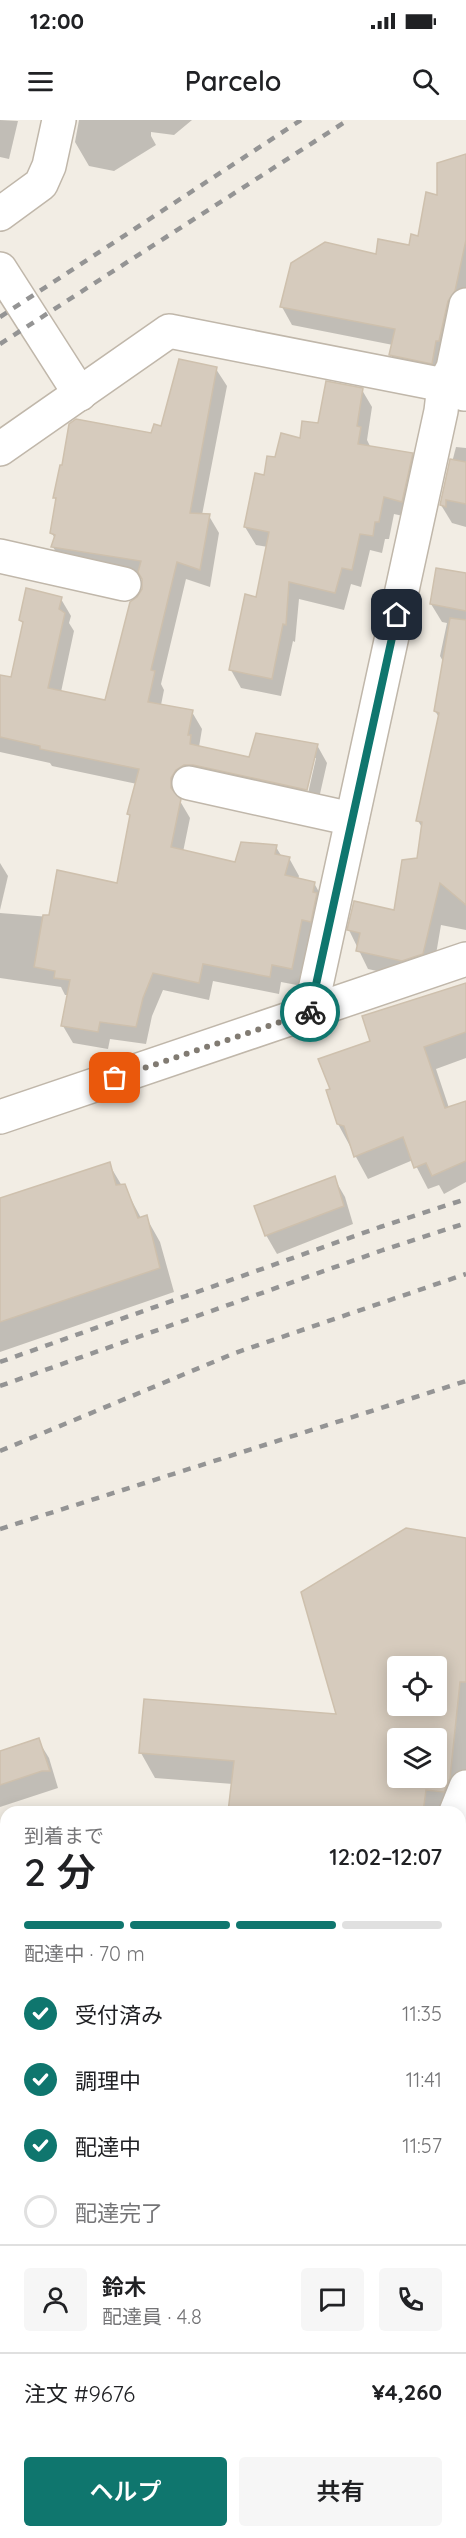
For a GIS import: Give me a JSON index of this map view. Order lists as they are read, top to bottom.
{
  "page": {
    "status": "12:00",
    "header": "Parcelo",
    "heading": ["2 分", "到着まで", "12:02–12:07"],
    "panel": [
      "鈴木",
      "配達員 · 4.8",
      "注文 #9676",
      "¥4,260"
    ],
    "bar": "配達中 · 70 m",
    "list": [
      ["受付済み", "11:35"],
      ["調理中", "11:41"],
      ["配達中", "11:57"],
      "配達完了"
    ],
    "buttons": ["ヘルプ", "共有"]
  }
}
